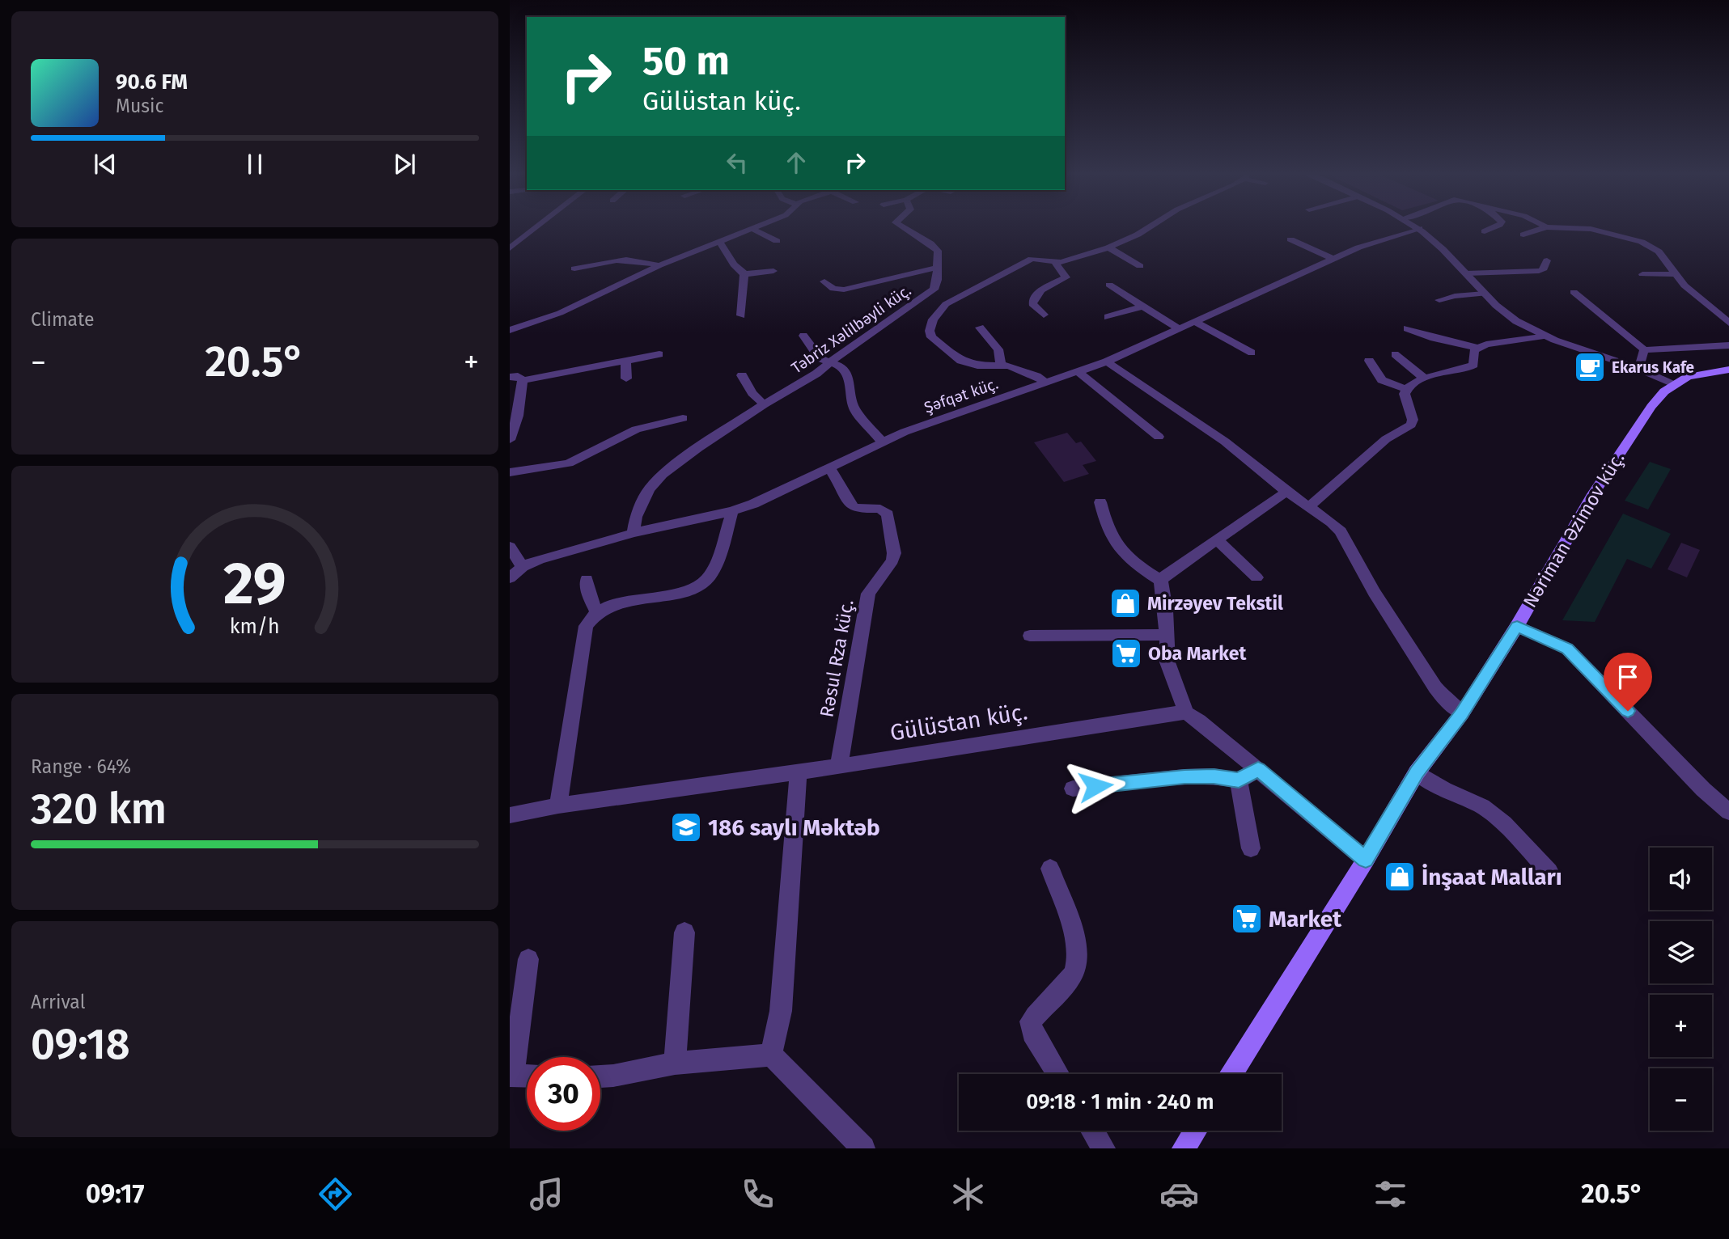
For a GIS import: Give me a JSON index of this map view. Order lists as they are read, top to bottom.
{
  "streets": {
    "main road": ["Nəriman Əzimov küç."],
    "street": [
      "Təbriz Xəlilbəyli küç.",
      "Şəfqət küç.",
      "Rəsul Rza küç.",
      "Gülüstan küç."
    ]
  },
  "crossings": [
    ["Təbriz Xəlilbəyli küç.", "Şəfqət küç."],
    ["Şəfqət küç.", "Rəsul Rza küç."],
    ["Rəsul Rza küç.", "Gülüstan küç."]
  ],
  "places": {
    "cafe": ["Ekarus Kafe"],
    "shop": ["Mirzəyev Tekstil", "İnşaat Malları"],
    "supermarket": ["Oba Market", "Market"],
    "school or university": ["186 saylı Məktəb"]
  },
  "page": {
    "turn": ["50 m", "Gülüstan küç."],
    "song": ["90.6 FM", "Music"],
    "tile": [
      "Climate",
      ["Range · 64%", "320 km"],
      ["Arrival", "09:18"]
    ],
    "heat": ["−", "20.5°", "+"],
    "map_buttons": ["+", "−"],
    "limit": "30",
    "trip": "09:18 · 1 min · 240 m",
    "tabs": ["09:17", "20.5°"],
    "gauge": ["29", "km/h"]
  }
}
